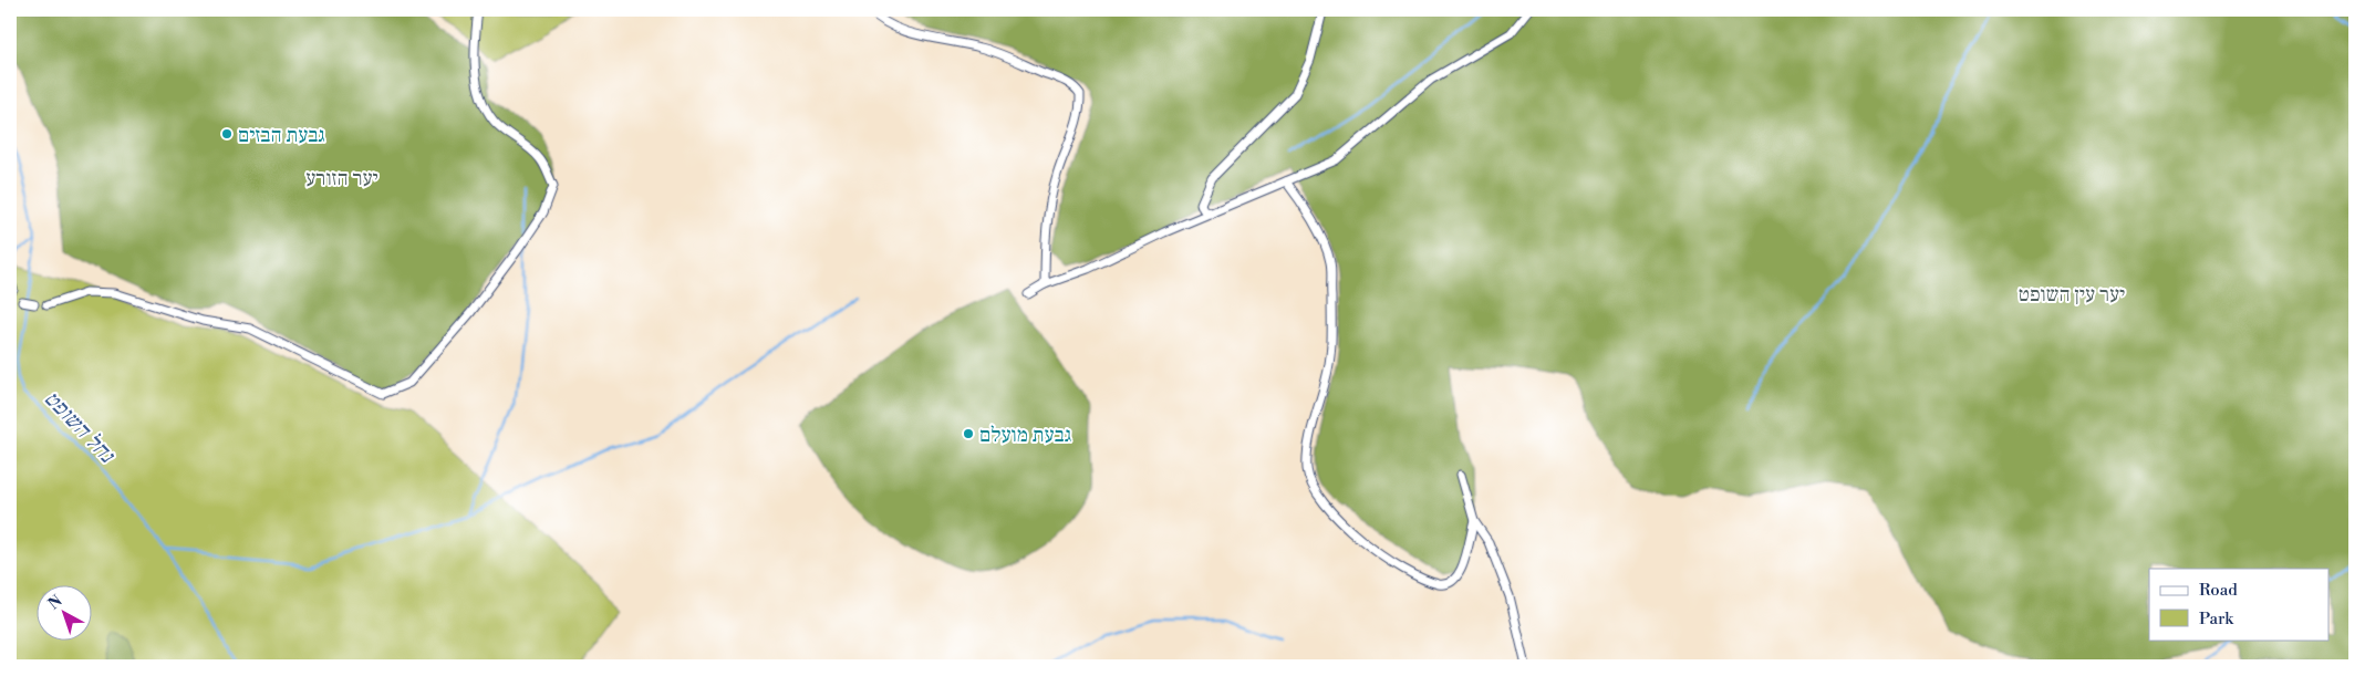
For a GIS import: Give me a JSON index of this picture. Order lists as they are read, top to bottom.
{
  "water": ["נחל השופט"],
  "parks": ["יער הזורע", "יער עין השופט"],
  "places": ["גבעת הבזים", "גבעת מועלם"],
  "legend": ["Road", "Park"],
  "north": "top left"
}
